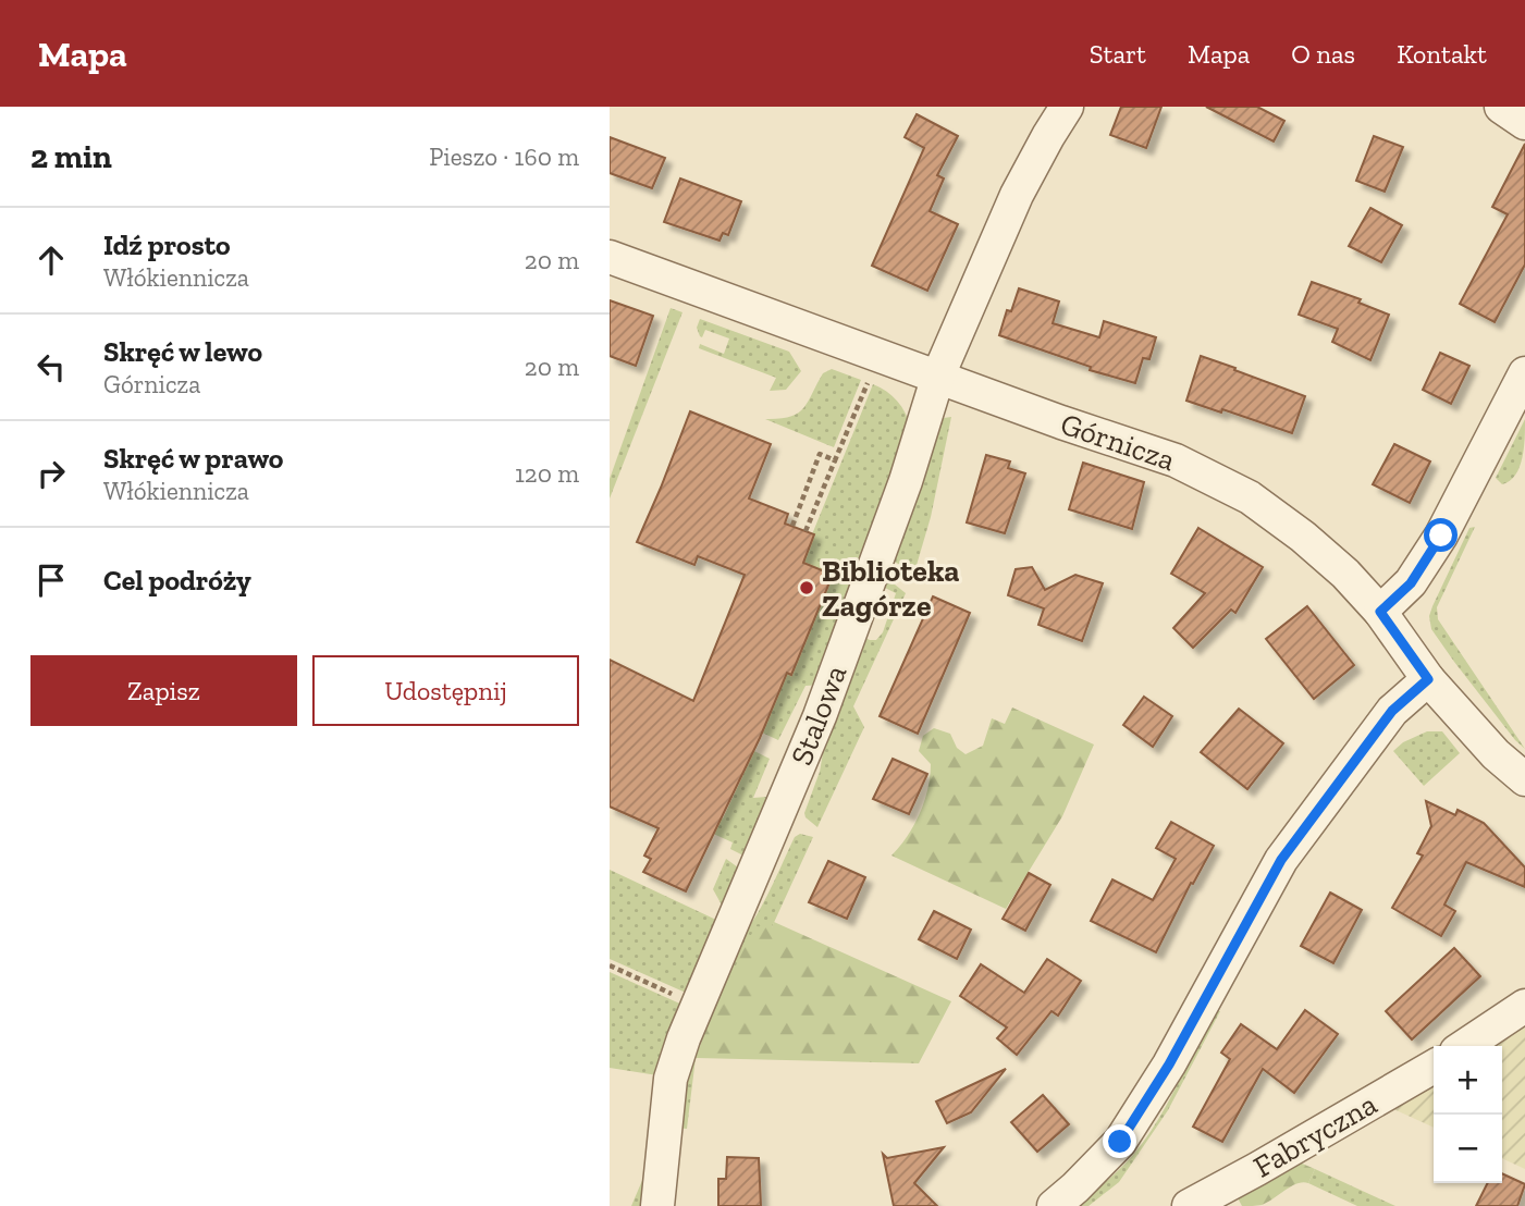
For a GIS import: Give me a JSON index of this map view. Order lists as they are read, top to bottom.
{
  "streets": {
    "street": ["Górnicza", "Stalowa", "Fabryczna"]
  },
  "crossings": [
    ["Górnicza", "Stalowa"]
  ],
  "places": ["Biblioteka Zagórze"],
  "page": {
    "header": "Mapa",
    "nav": [
      "Start",
      "Mapa",
      "O nas",
      "Kontakt"
    ],
    "heading": ["2 min", "Pieszo · 160 m"],
    "list": [
      ["Idź prosto", "Włókiennicza", "20 m"],
      ["Skręć w lewo", "Górnicza", "20 m"],
      ["Skręć w prawo", "Włókiennicza", "120 m"],
      "Cel podróży"
    ],
    "buttons": ["Zapisz", "Udostępnij"],
    "map_buttons": ["+", "−"]
  }
}
